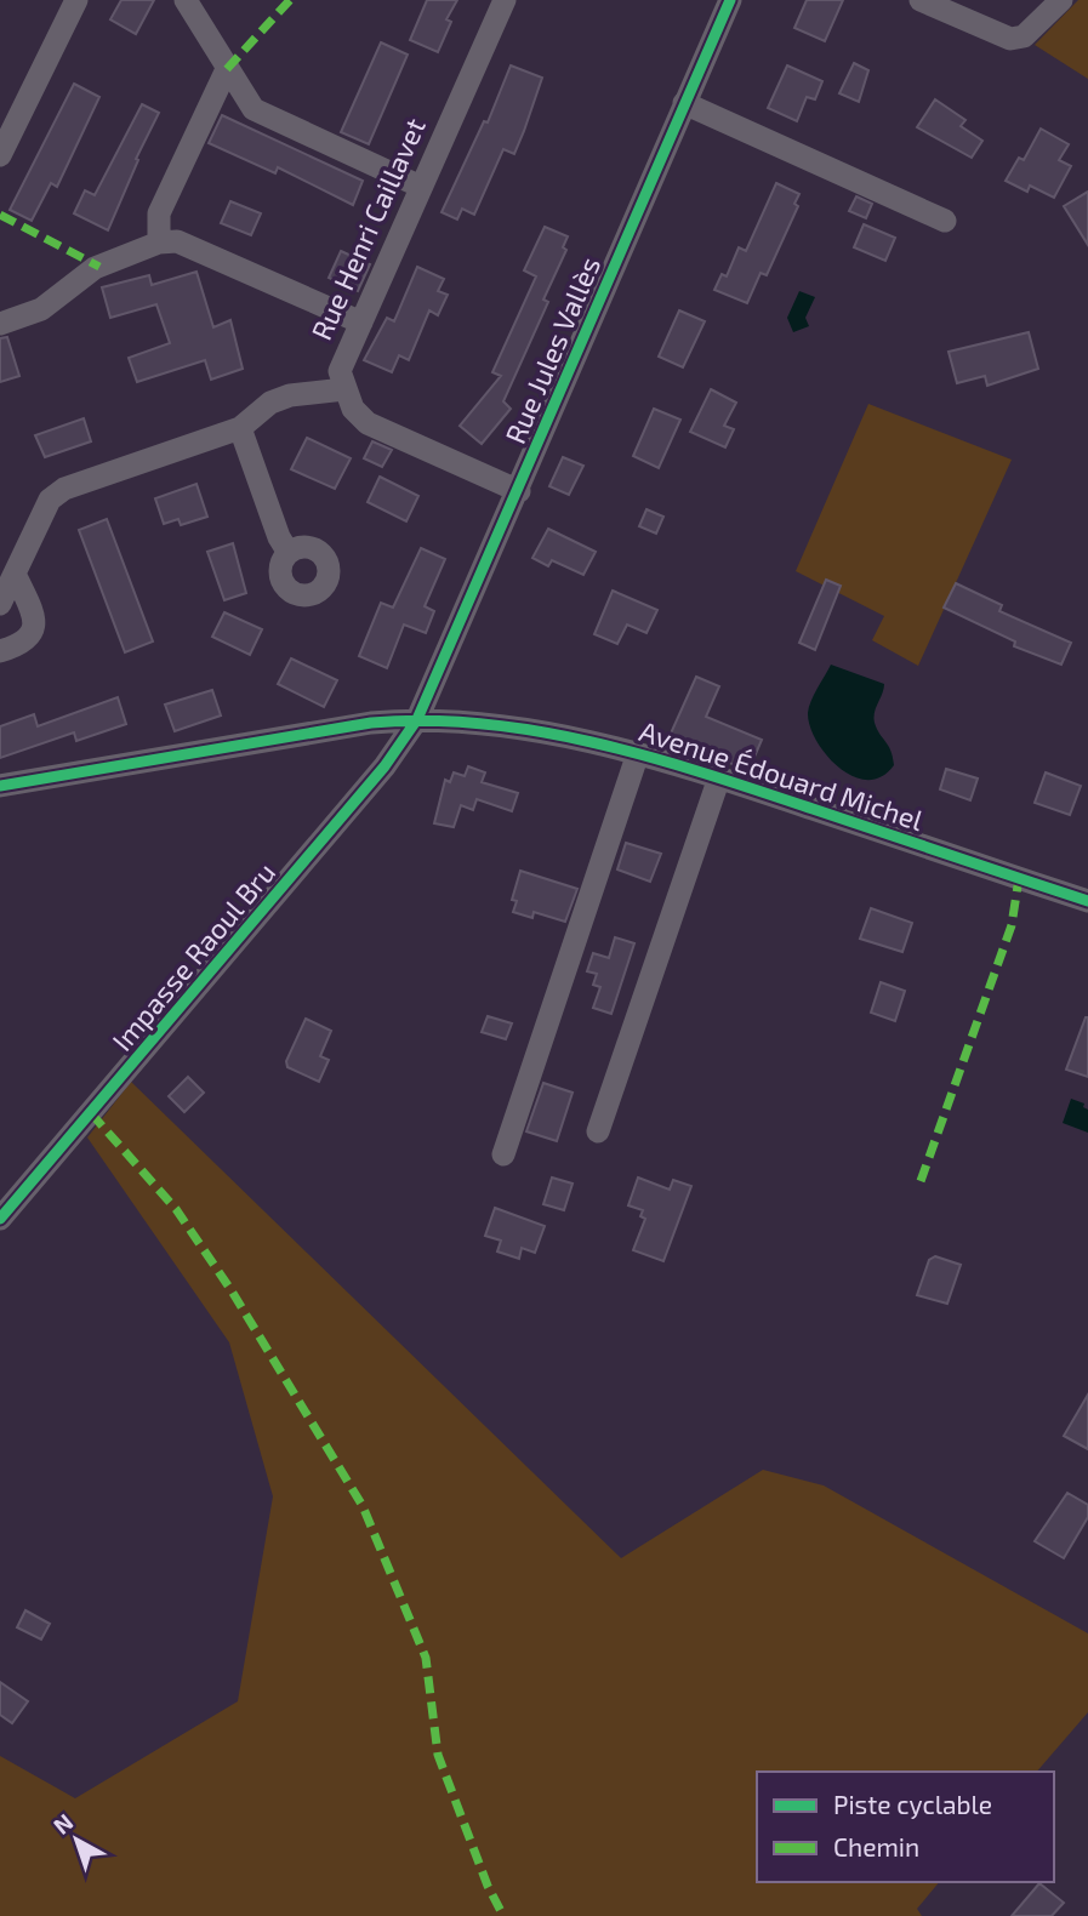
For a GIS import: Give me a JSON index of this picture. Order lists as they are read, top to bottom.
{
  "streets": {
    "street": [
      "Rue Henri Caillavet",
      "Rue Jules Vallès",
      "Avenue Édouard Michel",
      "Impasse Raoul Bru"
    ]
  },
  "crossings": [
    ["Rue Jules Vallès", "Avenue Édouard Michel"],
    ["Rue Jules Vallès", "Impasse Raoul Bru"],
    ["Avenue Édouard Michel", "Impasse Raoul Bru"]
  ],
  "legend": ["Piste cyclable", "Chemin"],
  "north": "top left"
}
